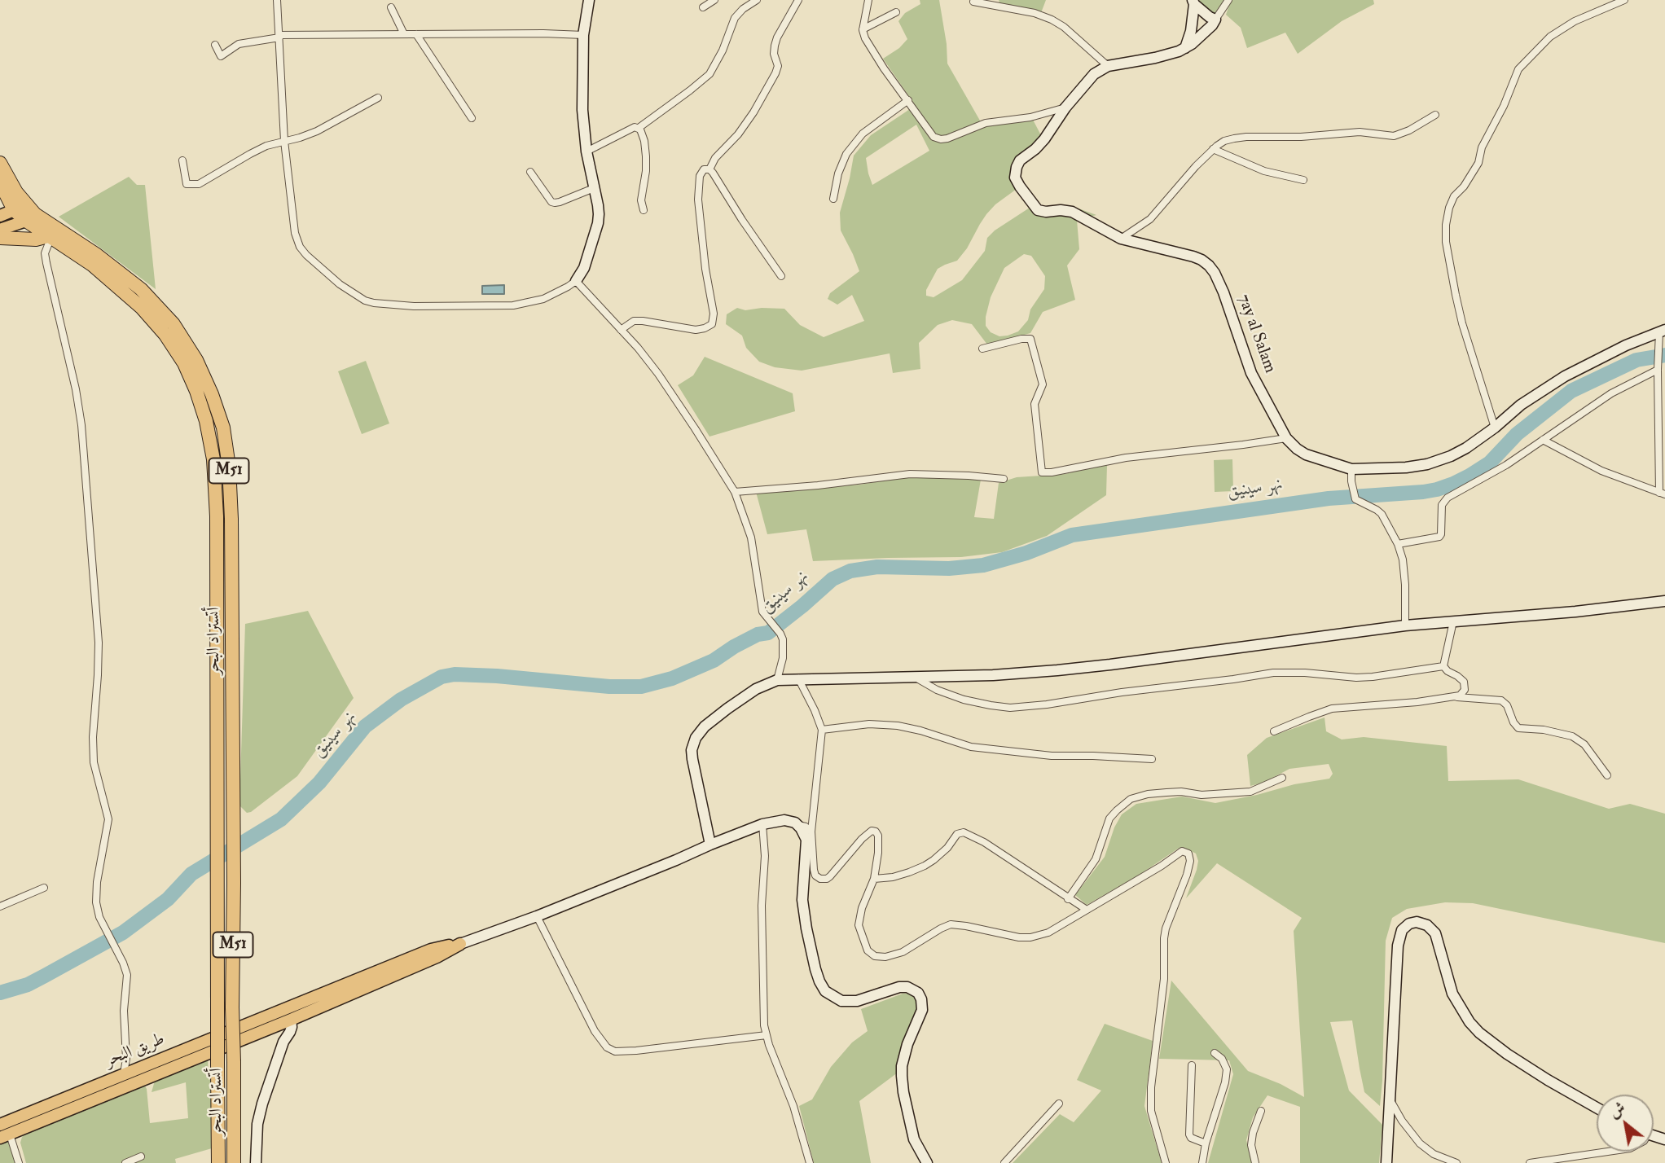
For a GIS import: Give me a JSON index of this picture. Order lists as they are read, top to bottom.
{
  "streets": {
    "highway": ["M51", "أتستراد البحر"],
    "main road": ["طريق البحر"],
    "street": ["7ay al Salam"]
  },
  "water": ["نهر سينيق"],
  "north": "top left"
}
